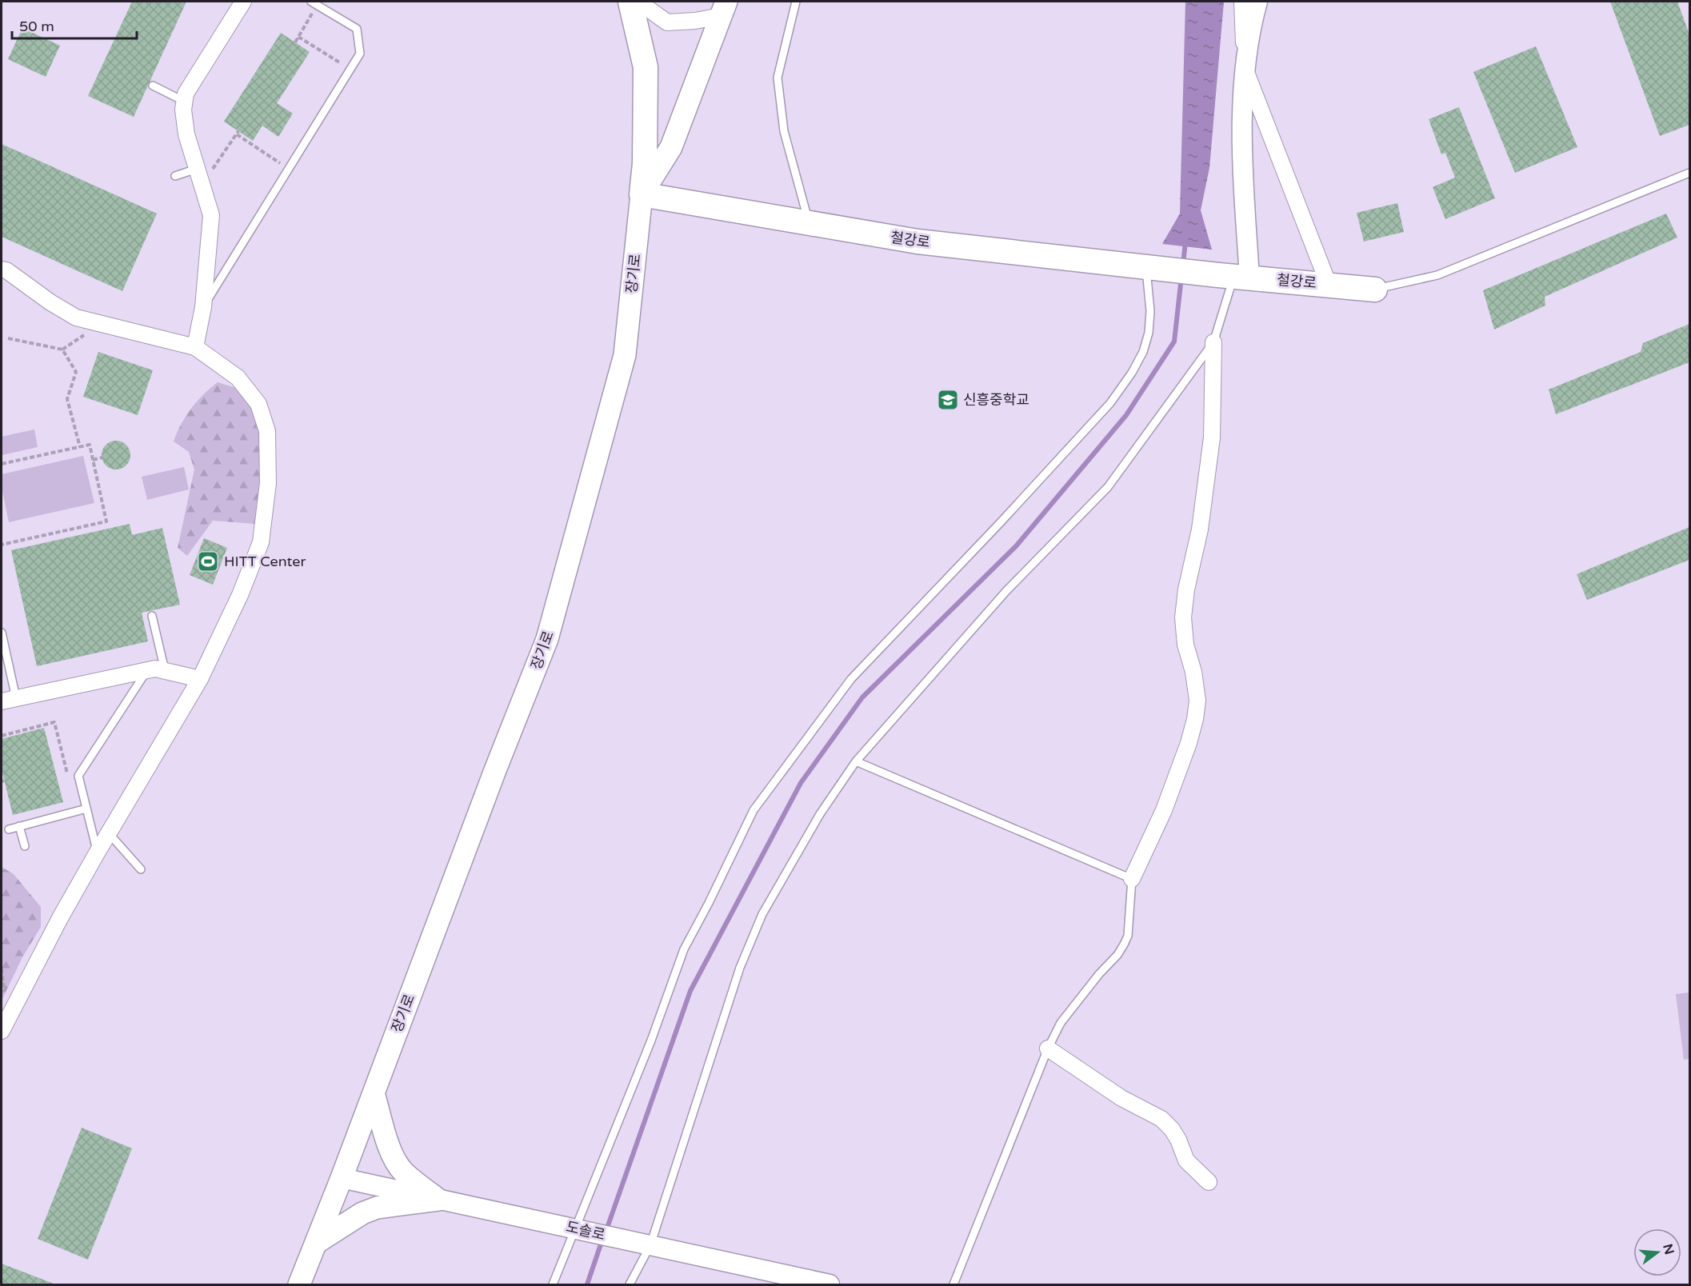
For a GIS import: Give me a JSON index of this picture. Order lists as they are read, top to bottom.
{
  "streets": {
    "main road": ["철강로", "장기로"],
    "street": ["도솔로"]
  },
  "crossings": [
    ["철강로", "장기로"],
    ["장기로", "도솔로"]
  ],
  "places": {
    "school or university": ["신흥중학교"],
    "sports": ["HITT Center"]
  },
  "scale_bar": "50 m",
  "north": "right"
}
